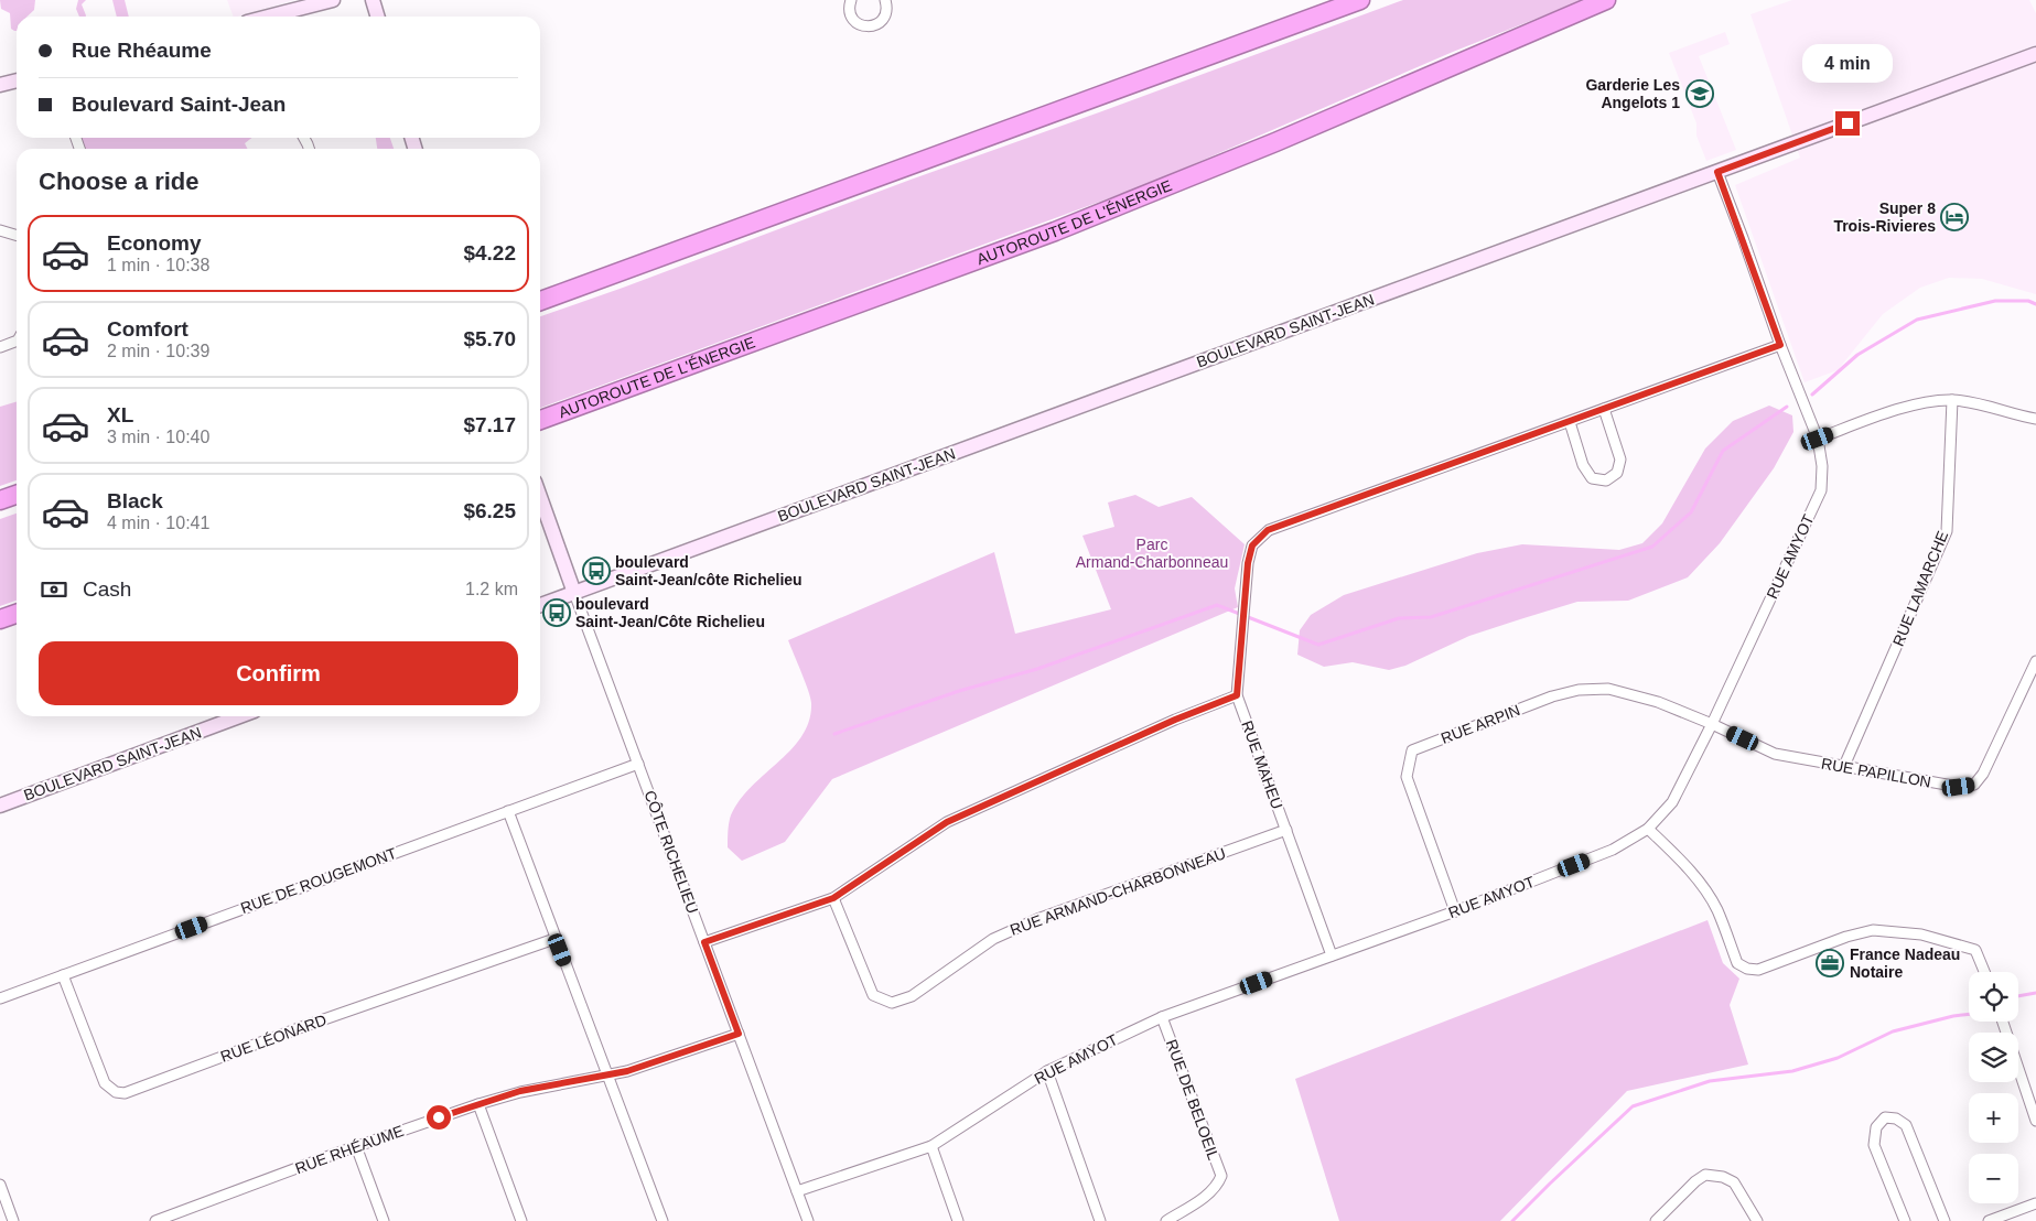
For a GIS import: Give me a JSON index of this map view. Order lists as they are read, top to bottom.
{
  "streets": {
    "highway": ["AUTOROUTE DE L'ÉNERGIE"],
    "street": [
      "BOULEVARD SAINT-JEAN",
      "RUE AMYOT",
      "RUE LAMARCHE",
      "RUE ARPIN",
      "RUE MAHEU",
      "RUE PAPILLON",
      "CÔTE RICHELIEU",
      "RUE DE ROUGEMONT",
      "RUE ARMAND-CHARBONNEAU",
      "RUE LÉONARD",
      "RUE DE BELOEIL",
      "RUE RHÉAUME"
    ]
  },
  "crossings": [
    ["BOULEVARD SAINT-JEAN", "RUE AMYOT"],
    ["BOULEVARD SAINT-JEAN", "CÔTE RICHELIEU"],
    ["RUE AMYOT", "RUE ARPIN"],
    ["RUE AMYOT", "RUE MAHEU"],
    ["RUE AMYOT", "RUE PAPILLON"],
    ["RUE AMYOT", "CÔTE RICHELIEU"],
    ["RUE AMYOT", "RUE DE BELOEIL"],
    ["RUE LAMARCHE", "RUE PAPILLON"],
    ["RUE ARPIN", "RUE PAPILLON"],
    ["RUE MAHEU", "RUE ARMAND-CHARBONNEAU"],
    ["CÔTE RICHELIEU", "RUE DE ROUGEMONT"],
    ["CÔTE RICHELIEU", "RUE RHÉAUME"],
    ["RUE DE ROUGEMONT", "RUE LÉONARD"]
  ],
  "parks": ["Parc Armand-Charbonneau"],
  "places": {
    "school or university": ["Garderie Les Angelots 1"],
    "hotel": ["Super 8 Trois-Rivieres"],
    "bus stop": ["boulevard Saint-Jean/côte Richelieu", "boulevard Saint-Jean/Côte Richelieu"],
    "office": ["France Nadeau Notaire"]
  },
  "page": {
    "banner": ["Rue Rhéaume", "Boulevard Saint-Jean"],
    "bubble": "4 min",
    "heading": "Choose a ride",
    "list": [
      {
        "name": "Economy",
        "note": "1 min · 10:38",
        "value": "$4.22"
      },
      {
        "name": "Comfort",
        "note": "2 min · 10:39",
        "value": "$5.70"
      },
      {
        "name": "XL",
        "note": "3 min · 10:40",
        "value": "$7.17"
      },
      {
        "name": "Black",
        "note": "4 min · 10:41",
        "value": "$6.25"
      }
    ],
    "pay": ["Cash", "1.2 km"],
    "buttons": "Confirm",
    "map_buttons": ["+", "−"]
  }
}
